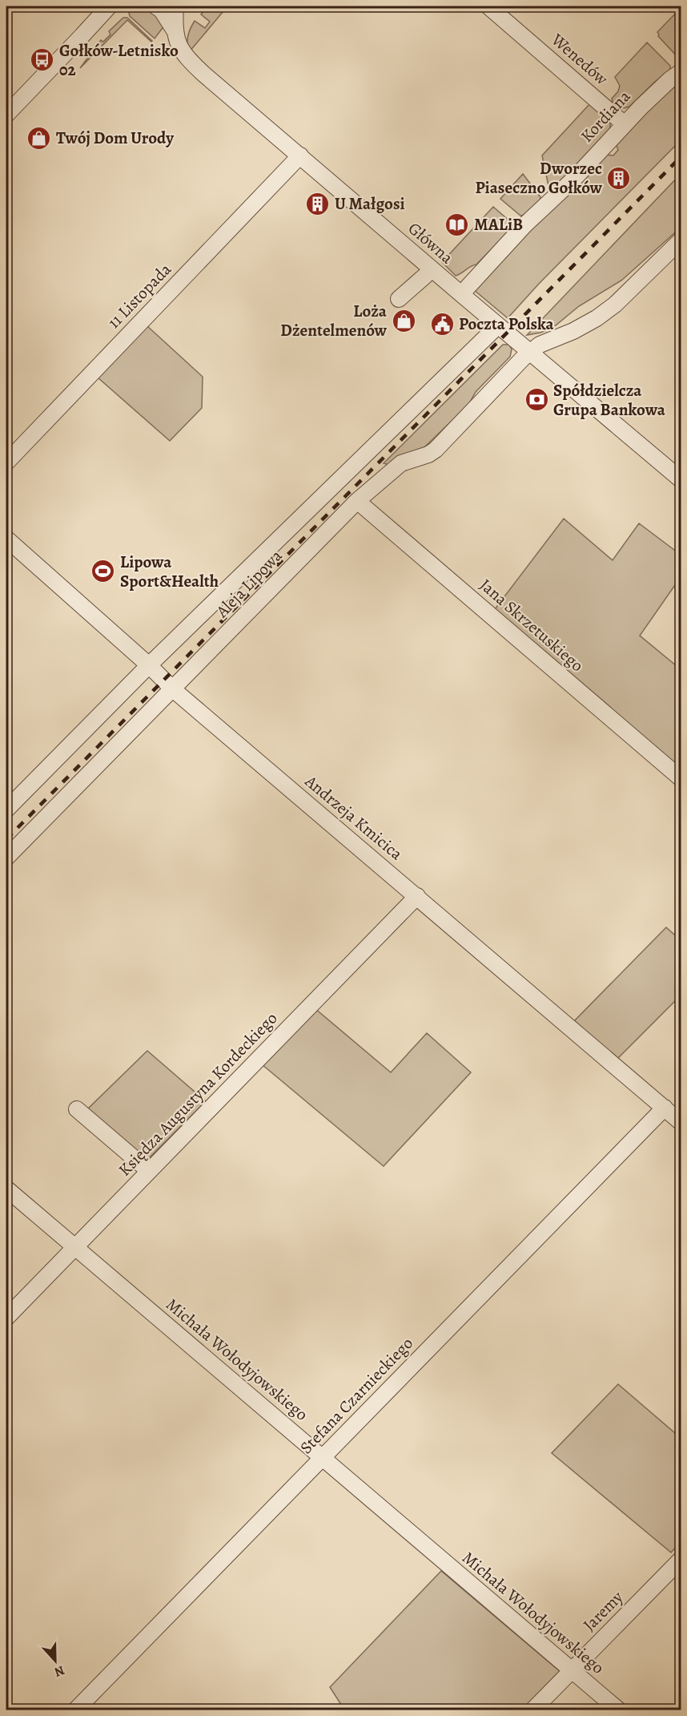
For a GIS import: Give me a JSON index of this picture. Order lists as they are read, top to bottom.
{
  "streets": {
    "street": [
      "Wenedów",
      "Kordiana",
      "Główna",
      "11 Listopada",
      "Aleja Lipowa",
      "Jana Skrzetuskiego",
      "Andrzeja Kmicica",
      "Księdza Augustyna Kordeckiego",
      "Michała Wołodyjowskiego",
      "Stefana Czarnieckiego",
      "Jaremy"
    ]
  },
  "crossings": [
    ["Wenedów", "Kordiana"],
    ["Kordiana", "Główna"],
    ["Główna", "11 Listopada"],
    ["Główna", "Aleja Lipowa"],
    ["Aleja Lipowa", "Jana Skrzetuskiego"],
    ["Aleja Lipowa", "Andrzeja Kmicica"],
    ["Andrzeja Kmicica", "Księdza Augustyna Kordeckiego"],
    ["Andrzeja Kmicica", "Stefana Czarnieckiego"],
    ["Księdza Augustyna Kordeckiego", "Michała Wołodyjowskiego"],
    ["Michała Wołodyjowskiego", "Stefana Czarnieckiego"],
    ["Michała Wołodyjowskiego", "Jaremy"]
  ],
  "places": {
    "bus stop": ["Gołków-Letnisko 02"],
    "shop": ["Twój Dom Urody", "Loża Dżentelmenów"],
    "building": ["Dworzec Piaseczno Gołków", "U Małgosi"],
    "library": ["MALiB"],
    "public building": ["Poczta Polska"],
    "bank": ["Spółdzielcza Grupa Bankowa"],
    "sports": ["Lipowa Sport&Health"]
  },
  "north": "bottom"
}
